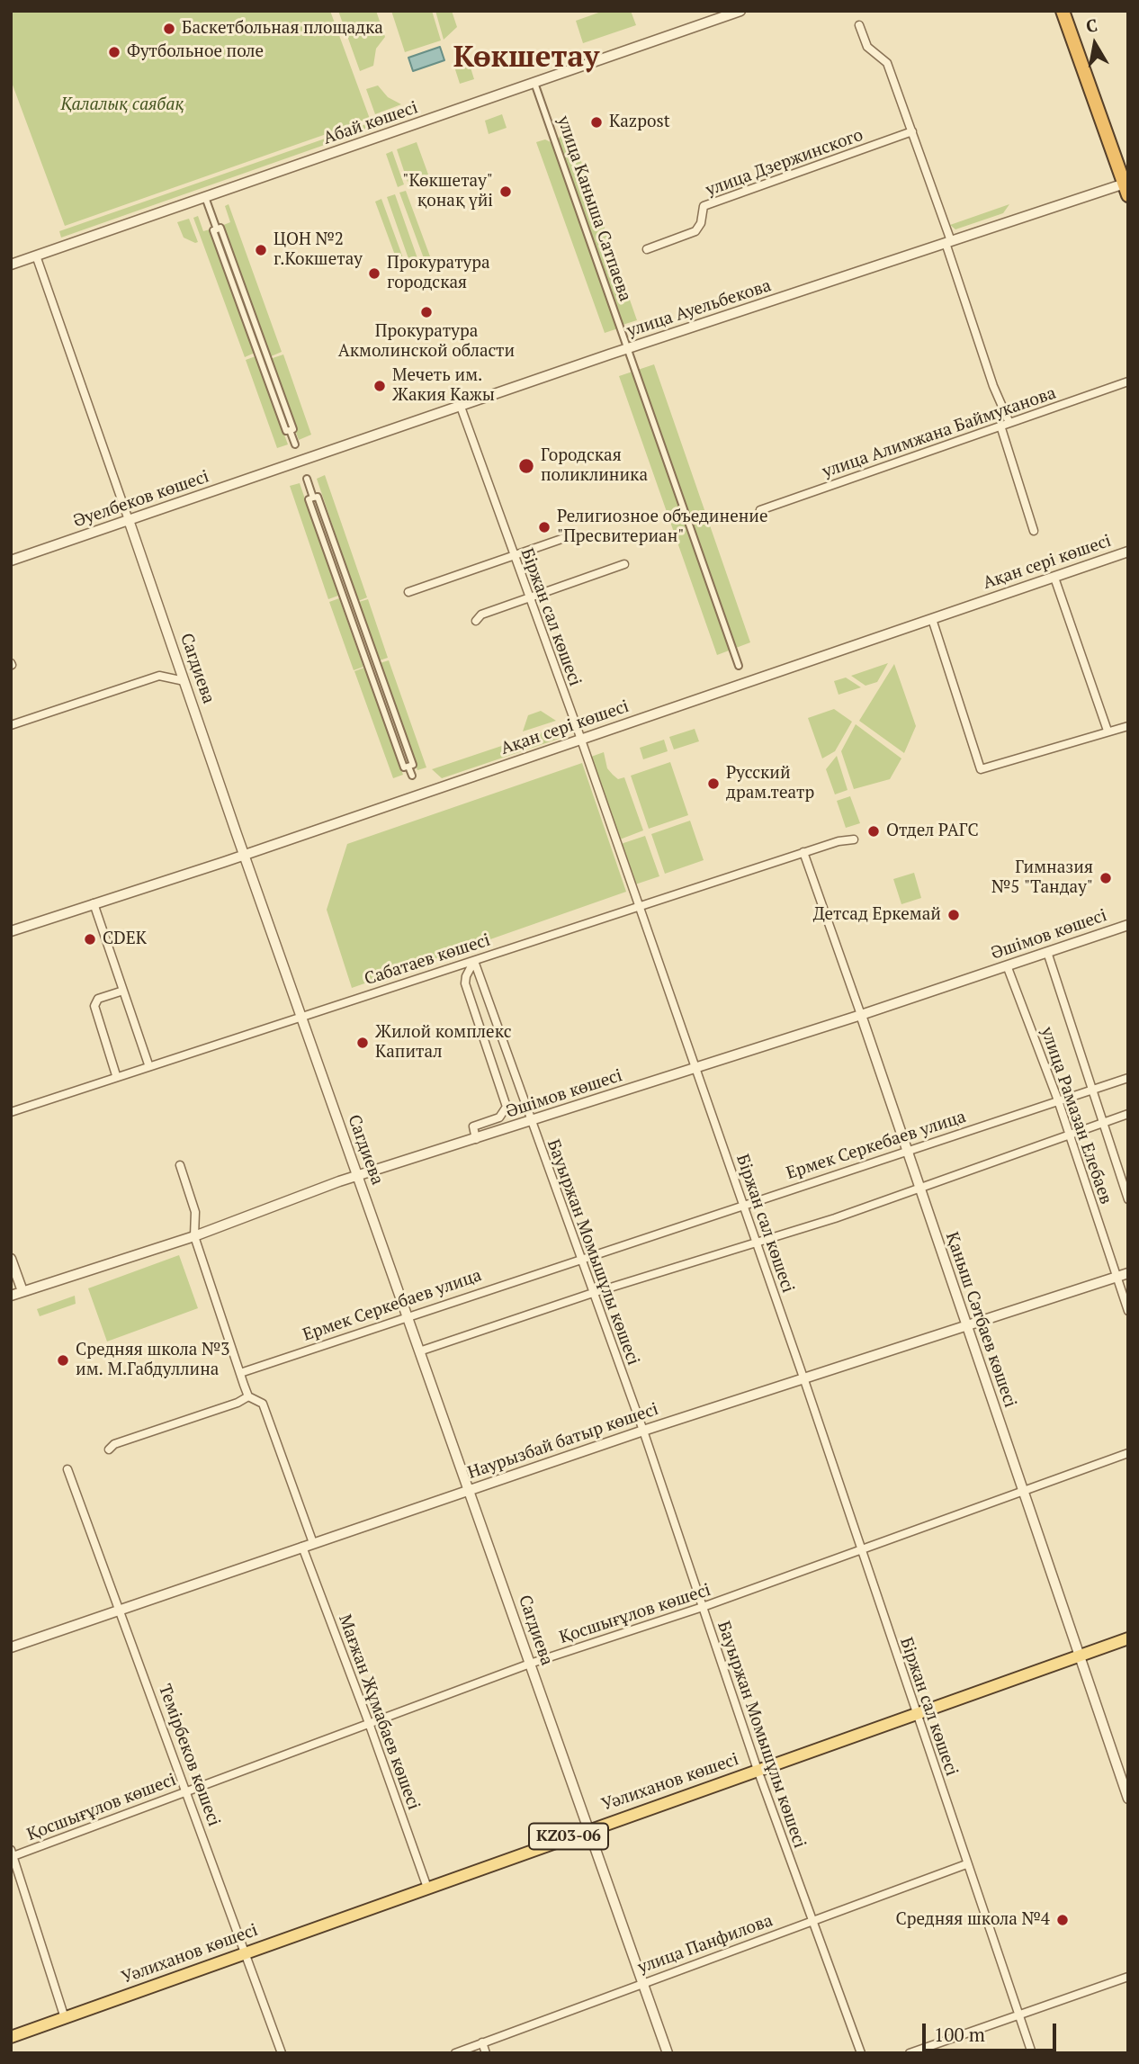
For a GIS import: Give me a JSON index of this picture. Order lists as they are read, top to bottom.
{
  "streets": {
    "main road": ["Уәлиханов көшесі", "KZ03-06"],
    "street": [
      "Абай көшесі",
      "улица Дзержинского",
      "улица Каныша Сатпаева",
      "улица Ауельбекова",
      "улица Алимжана Баймуканова",
      "Әуелбеков көшесі",
      "Ақан сері көшесі",
      "Біржан сал көшесі",
      "Сагдиева",
      "Әшімов көшесі",
      "Сабатаев көшесі",
      "улица Рамазан Елебаев",
      "Ермек Серкебаев улица",
      "Бауыржан Момышұлы көшесі",
      "Қаныш Сәтбаев көшесі",
      "Наурызбай батыр көшесі",
      "Қосшығұлов көшесі",
      "Мағжан Жұмабаев көшесі",
      "Темірбеков көшесі",
      "улица Панфилова"
    ]
  },
  "crossings": [
    ["Абай көшесі", "улица Каныша Сатпаева"],
    ["Абай көшесі", "Сагдиева"],
    ["улица Каныша Сатпаева", "улица Ауельбекова"],
    ["улица Ауельбекова", "Әуелбеков көшесі"],
    ["улица Ауельбекова", "Біржан сал көшесі"],
    ["Әуелбеков көшесі", "Сагдиева"],
    ["Ақан сері көшесі", "Біржан сал көшесі"],
    ["Ақан сері көшесі", "Сагдиева"],
    ["Біржан сал көшесі", "Әшімов көшесі"],
    ["Біржан сал көшесі", "Сабатаев көшесі"],
    ["Біржан сал көшесі", "Ермек Серкебаев улица"],
    ["Біржан сал көшесі", "Наурызбай батыр көшесі"],
    ["Біржан сал көшесі", "Қосшығұлов көшесі"],
    ["Біржан сал көшесі", "Уәлиханов көшесі"],
    ["Біржан сал көшесі", "улица Панфилова"],
    ["Сагдиева", "Әшімов көшесі"],
    ["Сагдиева", "Сабатаев көшесі"],
    ["Сагдиева", "Ермек Серкебаев улица"],
    ["Сагдиева", "Наурызбай батыр көшесі"],
    ["Сагдиева", "Қосшығұлов көшесі"],
    ["Сагдиева", "Уәлиханов көшесі"],
    ["Сагдиева", "улица Панфилова"],
    ["Әшімов көшесі", "улица Рамазан Елебаев"],
    ["Әшімов көшесі", "Бауыржан Момышұлы көшесі"],
    ["Әшімов көшесі", "Қаныш Сәтбаев көшесі"],
    ["Сабатаев көшесі", "Бауыржан Момышұлы көшесі"],
    ["Сабатаев көшесі", "Қаныш Сәтбаев көшесі"],
    ["улица Рамазан Елебаев", "Ермек Серкебаев улица"],
    ["улица Рамазан Елебаев", "Наурызбай батыр көшесі"],
    ["Ермек Серкебаев улица", "Бауыржан Момышұлы көшесі"],
    ["Ермек Серкебаев улица", "Қаныш Сәтбаев көшесі"],
    ["Бауыржан Момышұлы көшесі", "Наурызбай батыр көшесі"],
    ["Бауыржан Момышұлы көшесі", "Қосшығұлов көшесі"],
    ["Бауыржан Момышұлы көшесі", "Уәлиханов көшесі"],
    ["Бауыржан Момышұлы көшесі", "улица Панфилова"],
    ["Қаныш Сәтбаев көшесі", "Наурызбай батыр көшесі"],
    ["Қаныш Сәтбаев көшесі", "Қосшығұлов көшесі"],
    ["Қаныш Сәтбаев көшесі", "Уәлиханов көшесі"],
    ["Наурызбай батыр көшесі", "Мағжан Жұмабаев көшесі"],
    ["Наурызбай батыр көшесі", "Темірбеков көшесі"],
    ["Қосшығұлов көшесі", "Мағжан Жұмабаев көшесі"],
    ["Қосшығұлов көшесі", "Темірбеков көшесі"],
    ["Мағжан Жұмабаев көшесі", "Уәлиханов көшесі"],
    ["Темірбеков көшесі", "Уәлиханов көшесі"]
  ],
  "districts": ["Көкшетау"],
  "parks": ["Қалалық саябақ"],
  "places": [
    "Баскетбольная площадка",
    "Футбольное поле",
    "Kazpost",
    "\"Көкшетау\" қонақ үйі",
    "ЦОН №2 г.Кокшетау",
    "Прокуратура городская",
    "Прокуратура Акмолинской области",
    "Мечеть им. Жакия Кажы",
    "Городская поликлиника",
    "Религиозное объединение \"Пресвитериан\"",
    "Русский драм.театр",
    "Отдел РАГС",
    "Гимназия №5 \"Тандау\"",
    "Детсад Еркемай",
    "CDEK",
    "Жилой комплекс Капитал",
    "Средняя школа №3 им. М.Габдуллина",
    "Средняя школа №4"
  ],
  "scale_bar": "100 m",
  "north": "top"
}
